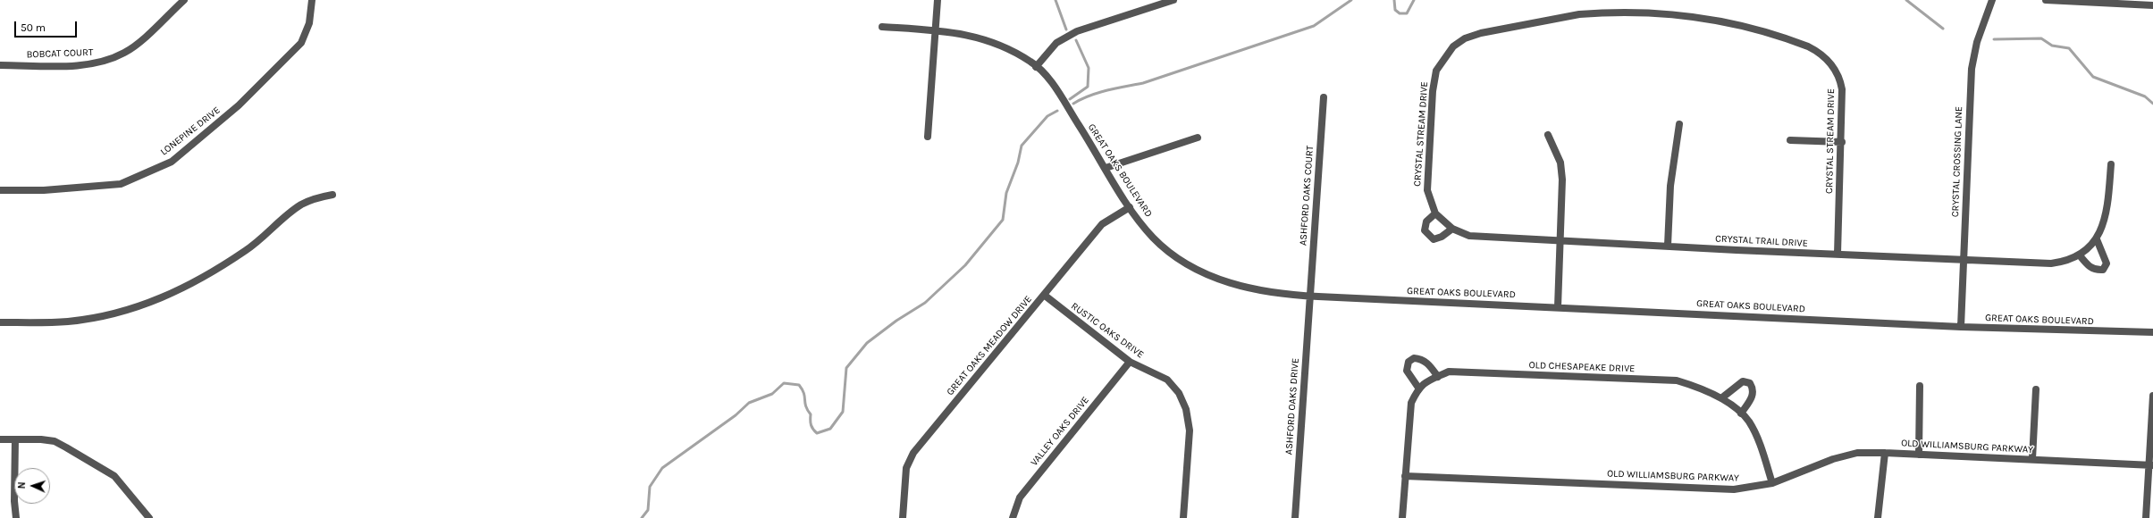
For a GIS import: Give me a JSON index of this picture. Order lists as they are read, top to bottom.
{
  "streets": {
    "street": [
      "BOBCAT COURT",
      "LONEPINE DRIVE",
      "CRYSTAL STREAM DRIVE",
      "CRYSTAL CROSSING LANE",
      "GREAT OAKS BOULEVARD",
      "ASHFORD OAKS COURT",
      "CRYSTAL TRAIL DRIVE",
      "RUSTIC OAKS DRIVE",
      "GREAT OAKS MEADOW DRIVE",
      "OLD CHESAPEAKE DRIVE",
      "ASHFORD OAKS DRIVE",
      "VALLEY OAKS DRIVE",
      "OLD WILLIAMSBURG PARKWAY"
    ]
  },
  "crossings": [
    ["CRYSTAL STREAM DRIVE", "CRYSTAL TRAIL DRIVE"],
    ["CRYSTAL CROSSING LANE", "GREAT OAKS BOULEVARD"],
    ["CRYSTAL CROSSING LANE", "CRYSTAL TRAIL DRIVE"],
    ["GREAT OAKS BOULEVARD", "ASHFORD OAKS COURT"],
    ["GREAT OAKS BOULEVARD", "GREAT OAKS MEADOW DRIVE"],
    ["GREAT OAKS BOULEVARD", "ASHFORD OAKS DRIVE"],
    ["ASHFORD OAKS COURT", "ASHFORD OAKS DRIVE"],
    ["RUSTIC OAKS DRIVE", "GREAT OAKS MEADOW DRIVE"],
    ["RUSTIC OAKS DRIVE", "VALLEY OAKS DRIVE"],
    ["OLD CHESAPEAKE DRIVE", "OLD WILLIAMSBURG PARKWAY"]
  ],
  "scale_bar": "50 m",
  "north": "left"
}
